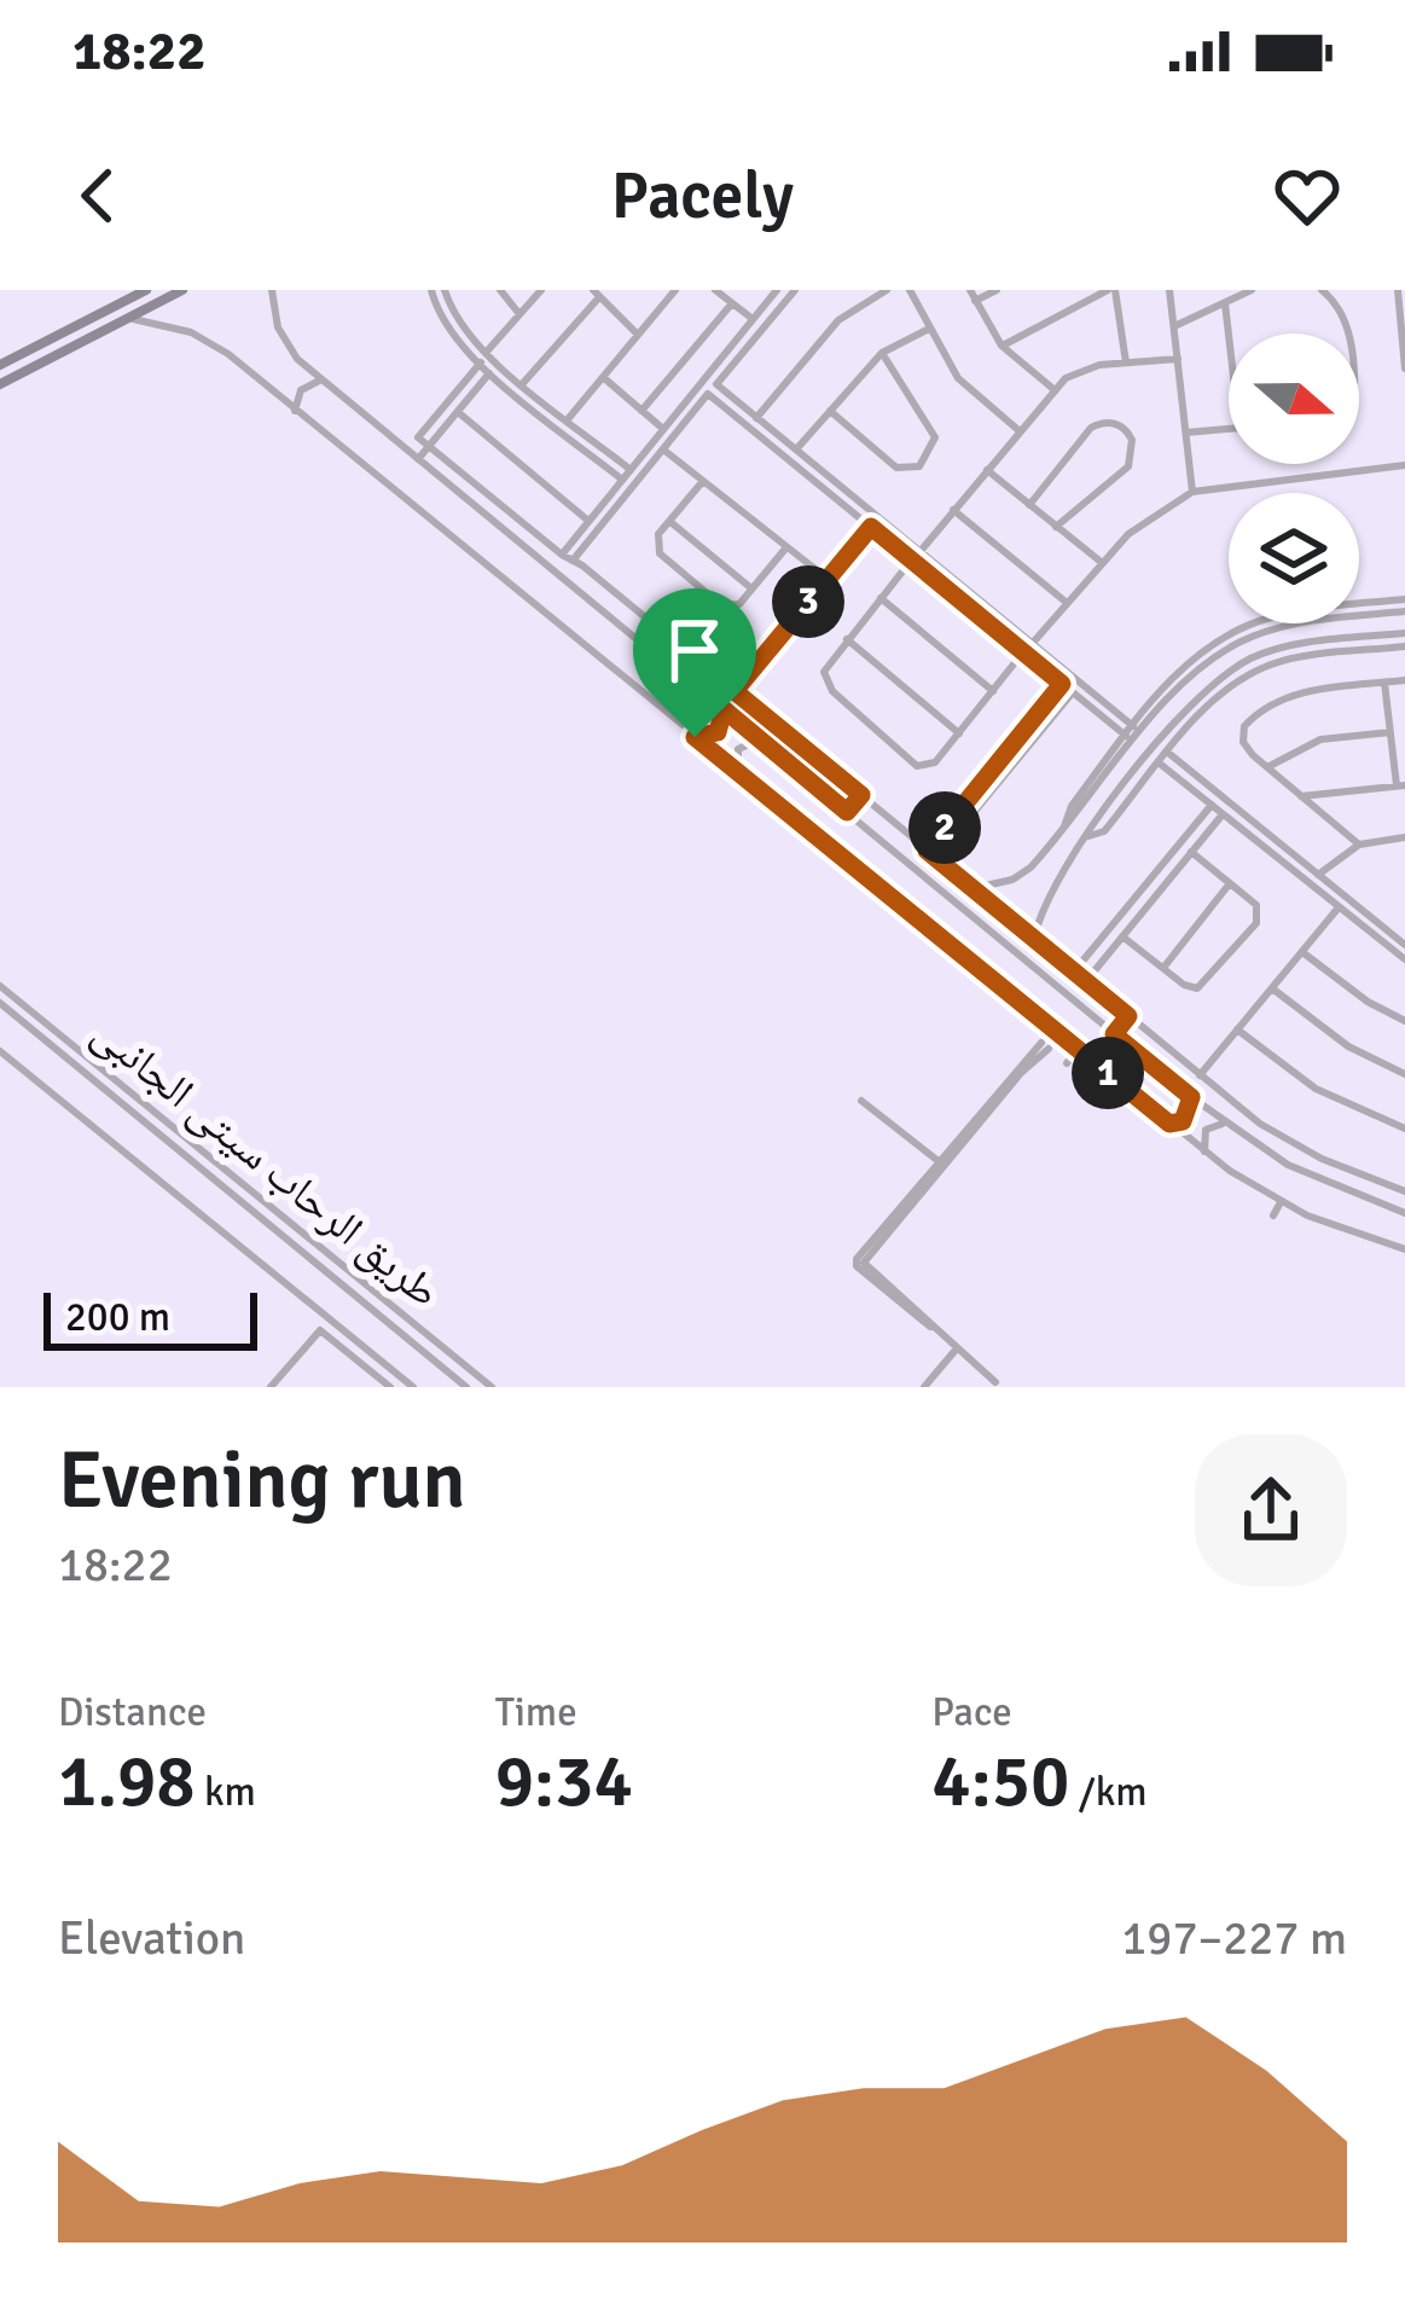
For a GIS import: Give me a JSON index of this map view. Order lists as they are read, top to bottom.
{
  "streets": {
    "street": ["طريق الرحاب سيتى الجانبى"]
  },
  "scale_bar": "200 m",
  "north": "right",
  "page": {
    "status": "18:22",
    "header": "Pacely",
    "pins": ["3", "2", "1"],
    "scale": "200 m",
    "heading": ["Evening run", "18:22"],
    "stats": [
      ["Distance", "1.98 km"],
      ["Time", "9:34"],
      ["Pace", "4:50 /km"]
    ],
    "chart": ["Elevation", "197–227 m"]
  }
}
